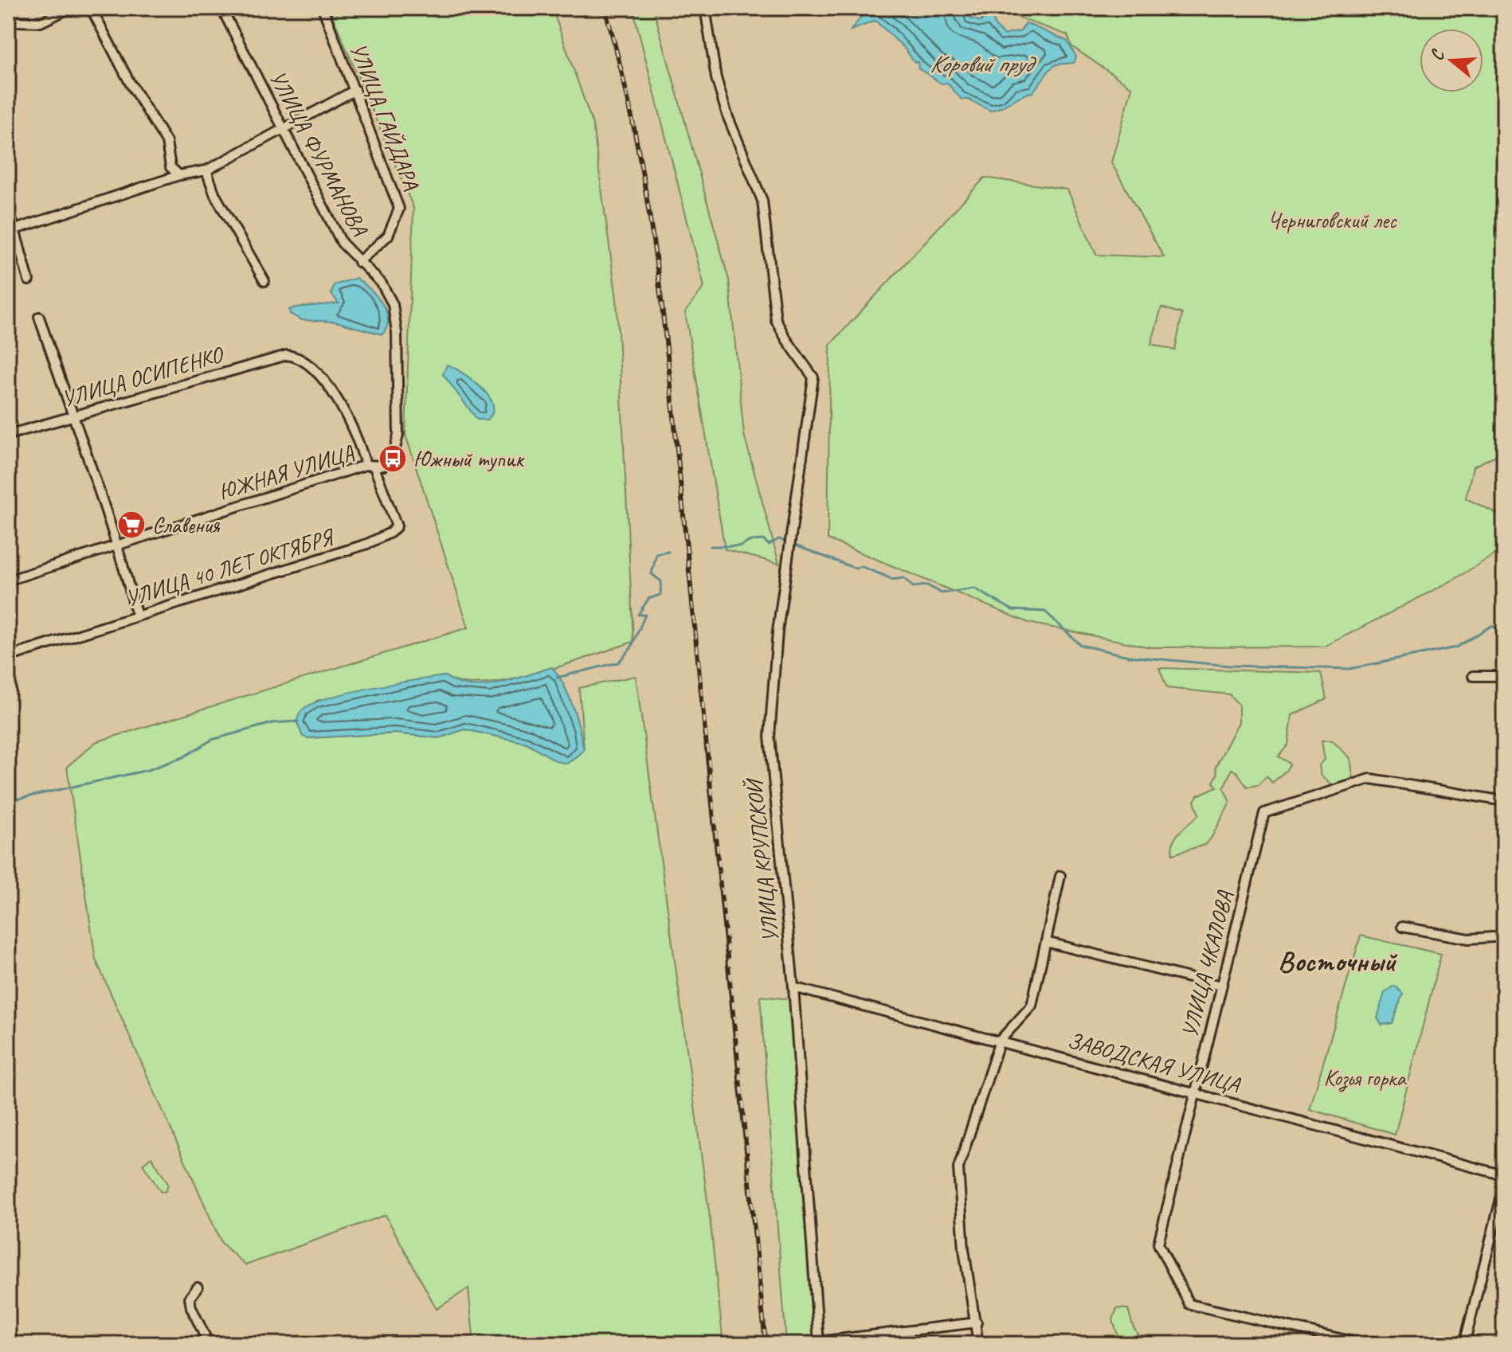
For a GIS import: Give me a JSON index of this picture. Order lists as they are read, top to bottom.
{
  "streets": {
    "street": [
      "УЛИЦА ГАЙДАРА",
      "УЛИЦА ФУРМАНОВА",
      "УЛИЦА ОСИПЕНКО",
      "ЮЖНАЯ УЛИЦА",
      "УЛИЦА 40 ЛЕТ ОКТЯБРЯ",
      "УЛИЦА КРУПСКОЙ",
      "УЛИЦА ЧКАЛОВА",
      "ЗАВОДСКАЯ УЛИЦА"
    ]
  },
  "crossings": [
    ["УЛИЦА ГАЙДАРА", "УЛИЦА ФУРМАНОВА"],
    ["УЛИЦА ФУРМАНОВА", "ЮЖНАЯ УЛИЦА"],
    ["УЛИЦА ОСИПЕНКО", "ЮЖНАЯ УЛИЦА"],
    ["УЛИЦА ОСИПЕНКО", "УЛИЦА 40 ЛЕТ ОКТЯБРЯ"],
    ["ЮЖНАЯ УЛИЦА", "УЛИЦА 40 ЛЕТ ОКТЯБРЯ"],
    ["УЛИЦА КРУПСКОЙ", "ЗАВОДСКАЯ УЛИЦА"],
    ["УЛИЦА ЧКАЛОВА", "ЗАВОДСКАЯ УЛИЦА"]
  ],
  "districts": ["Восточный"],
  "water": ["Коровий пруд"],
  "parks": ["Черниговский лес", "Козья горка"],
  "places": {
    "bus stop": ["Южный тупик"],
    "supermarket": ["Славения"]
  },
  "north": "left"
}
